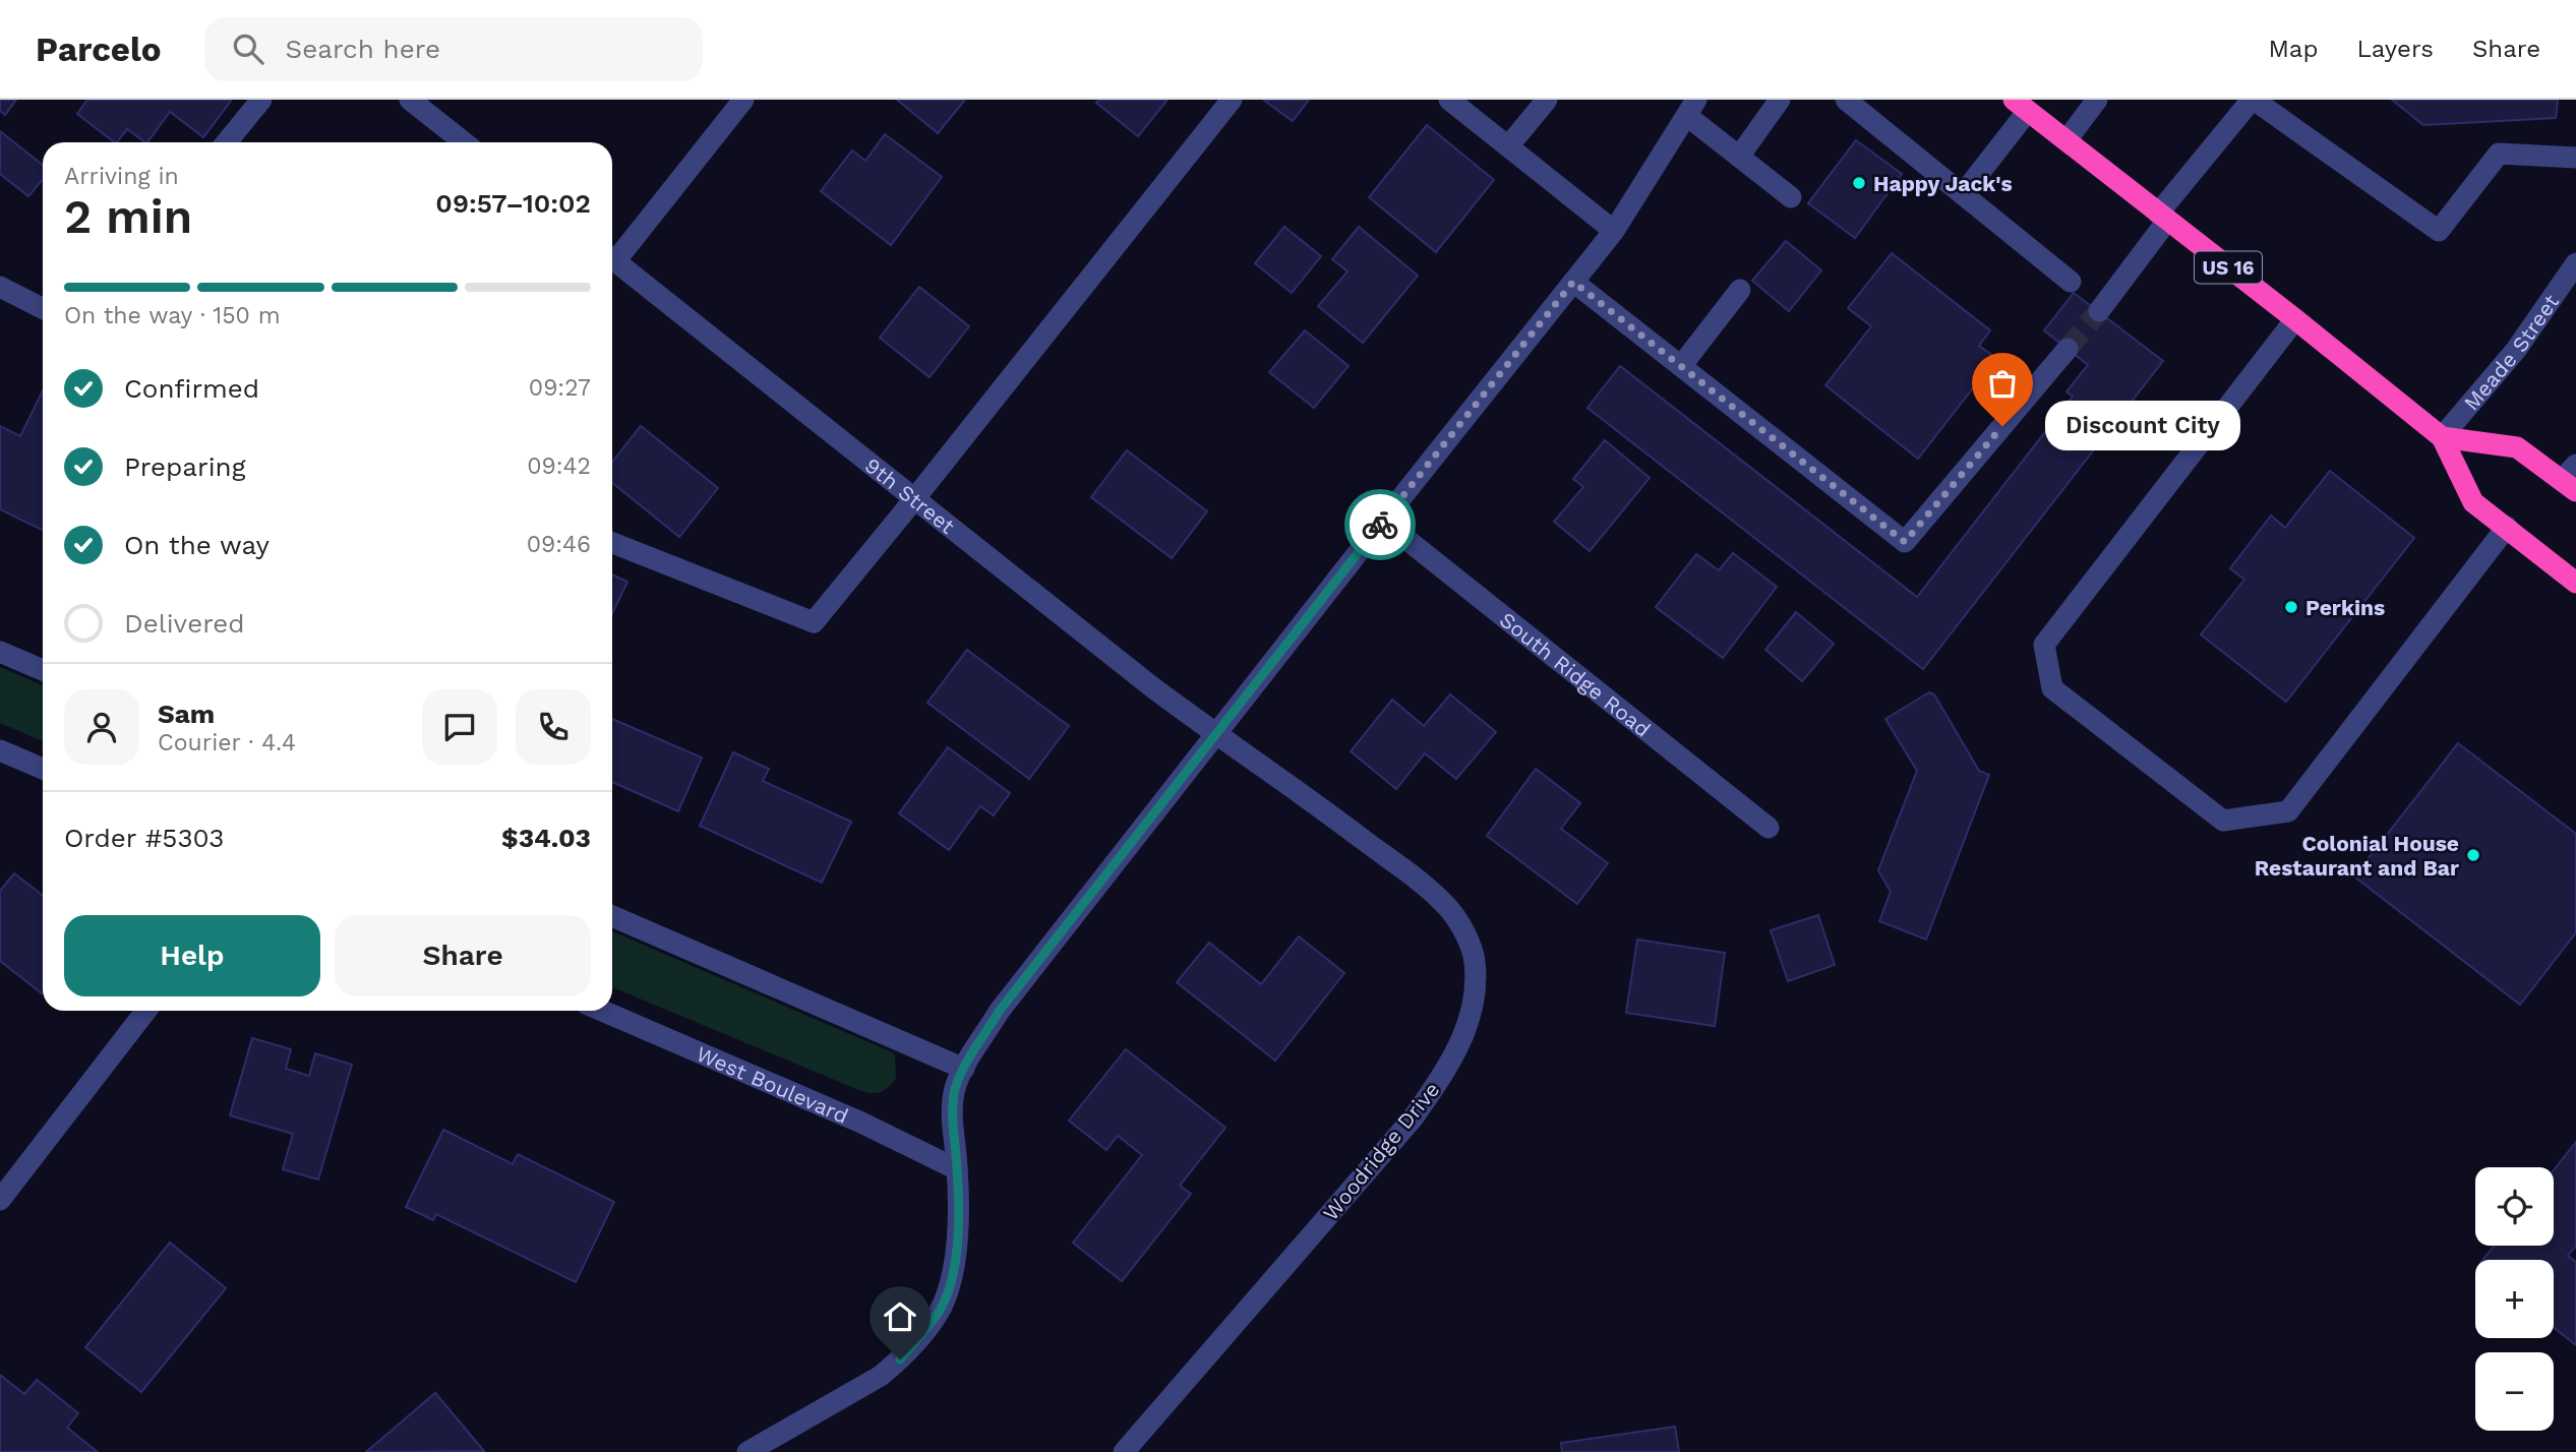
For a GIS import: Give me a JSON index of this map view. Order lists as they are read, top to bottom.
{
  "streets": {
    "highway": ["US 16"],
    "street": [
      "Meade Street",
      "9th Street",
      "South Ridge Road",
      "West Boulevard",
      "Woodridge Drive"
    ]
  },
  "crossings": [
    ["US 16", "Meade Street"],
    ["9th Street", "Woodridge Drive"]
  ],
  "places": [
    "Happy Jack's",
    "Discount City",
    "Perkins",
    "Colonial House Restaurant and Bar"
  ],
  "page": {
    "header": "Parcelo",
    "search": "Search here",
    "nav": ["Map", "Layers", "Share"],
    "heading": ["2 min", "Arriving in", "09:57–10:02"],
    "panel": [
      "Sam",
      "Courier · 4.4",
      "Order #5303",
      "$34.03"
    ],
    "bar": "On the way · 150 m",
    "list": [
      ["Confirmed", "09:27"],
      ["Preparing", "09:42"],
      ["On the way", "09:46"],
      "Delivered"
    ],
    "bubble": "Discount City",
    "buttons": ["Help", "Share"],
    "map_buttons": ["+", "−"]
  }
}
